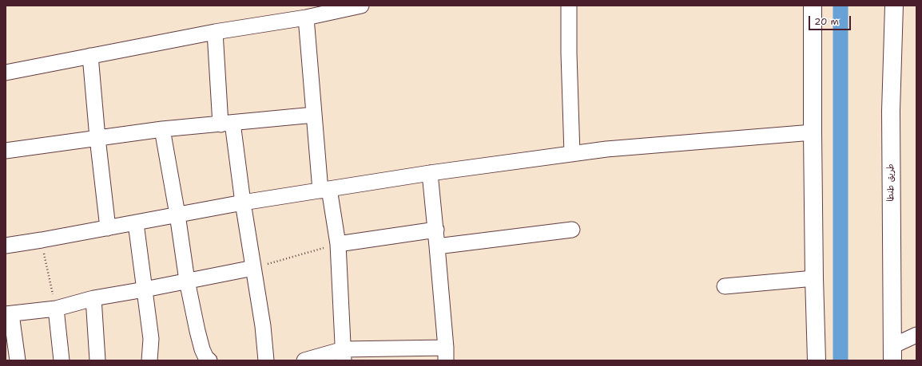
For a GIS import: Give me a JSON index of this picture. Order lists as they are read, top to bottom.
{
  "streets": {
    "street": ["طريق طنطا"]
  },
  "scale_bar": "20 m"
}
